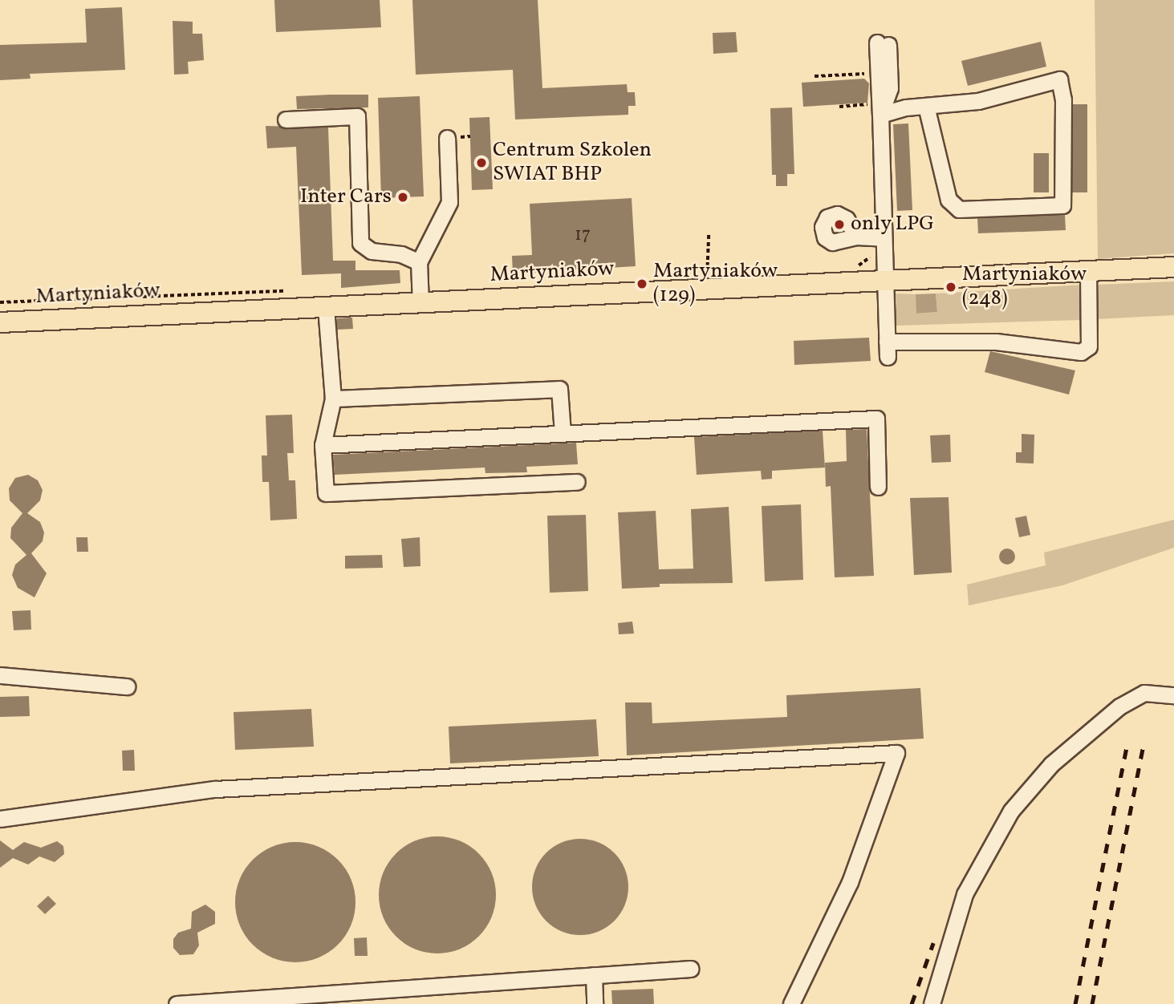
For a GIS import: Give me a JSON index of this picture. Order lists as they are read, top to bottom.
{
  "streets": {
    "main road": ["Martyniaków"]
  },
  "places": [
    "Centrum Szkolen SWIAT BHP",
    "Inter Cars",
    "only LPG",
    "Martyniaków (129)",
    "Martyniaków (248)"
  ],
  "house_numbers": ["17"]
}
